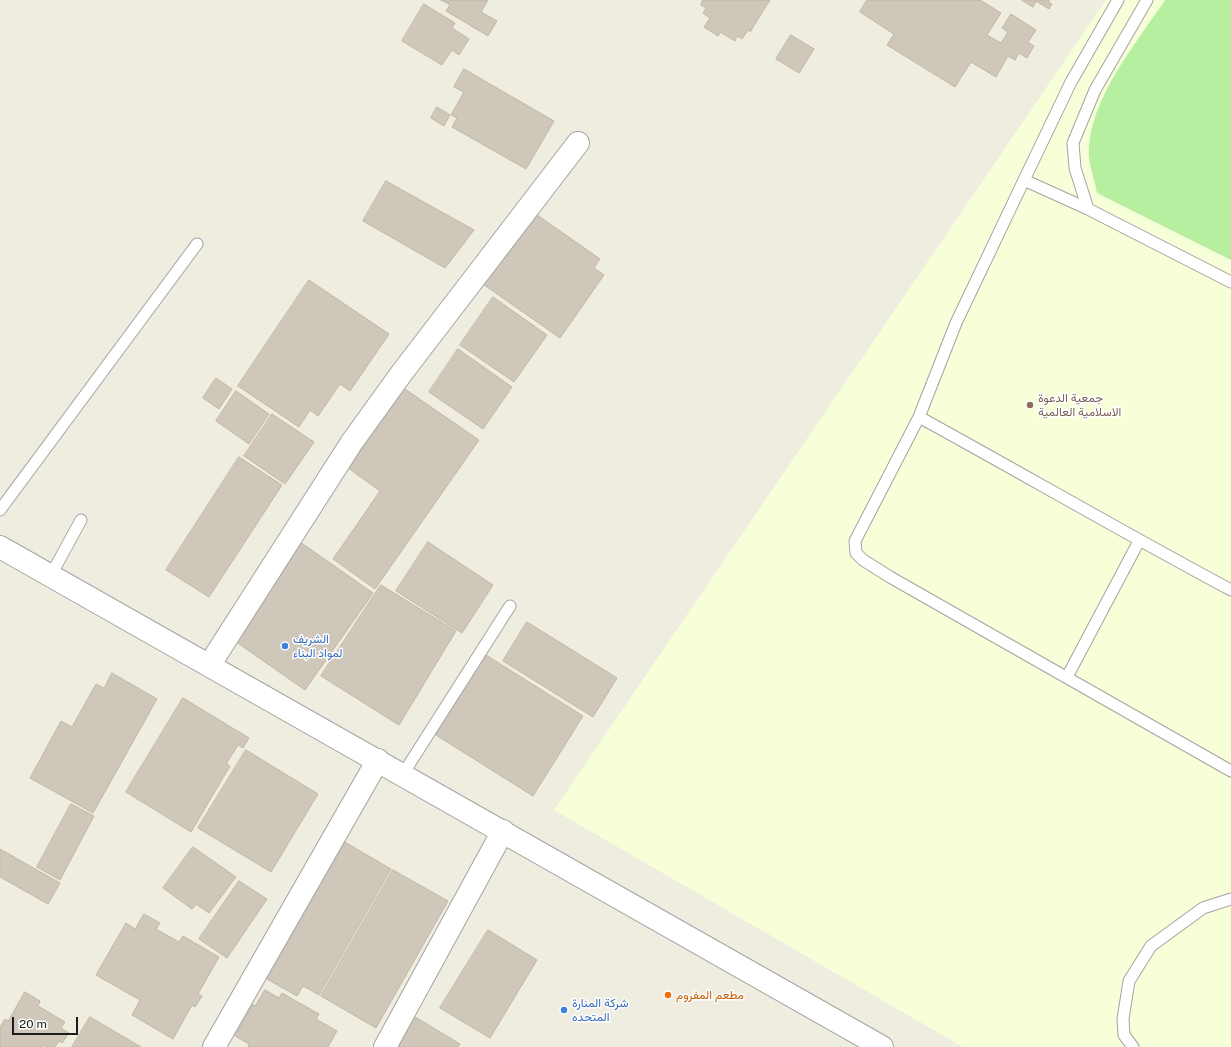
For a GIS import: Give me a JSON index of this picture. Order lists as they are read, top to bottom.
{
  "places": [
    "جمعية الدعوة الاسلامية العالمية",
    "الشريف لمواد البناء",
    "مطعم المفروم",
    "شركة المنارة المتحده"
  ],
  "scale_bar": "20 m"
}
